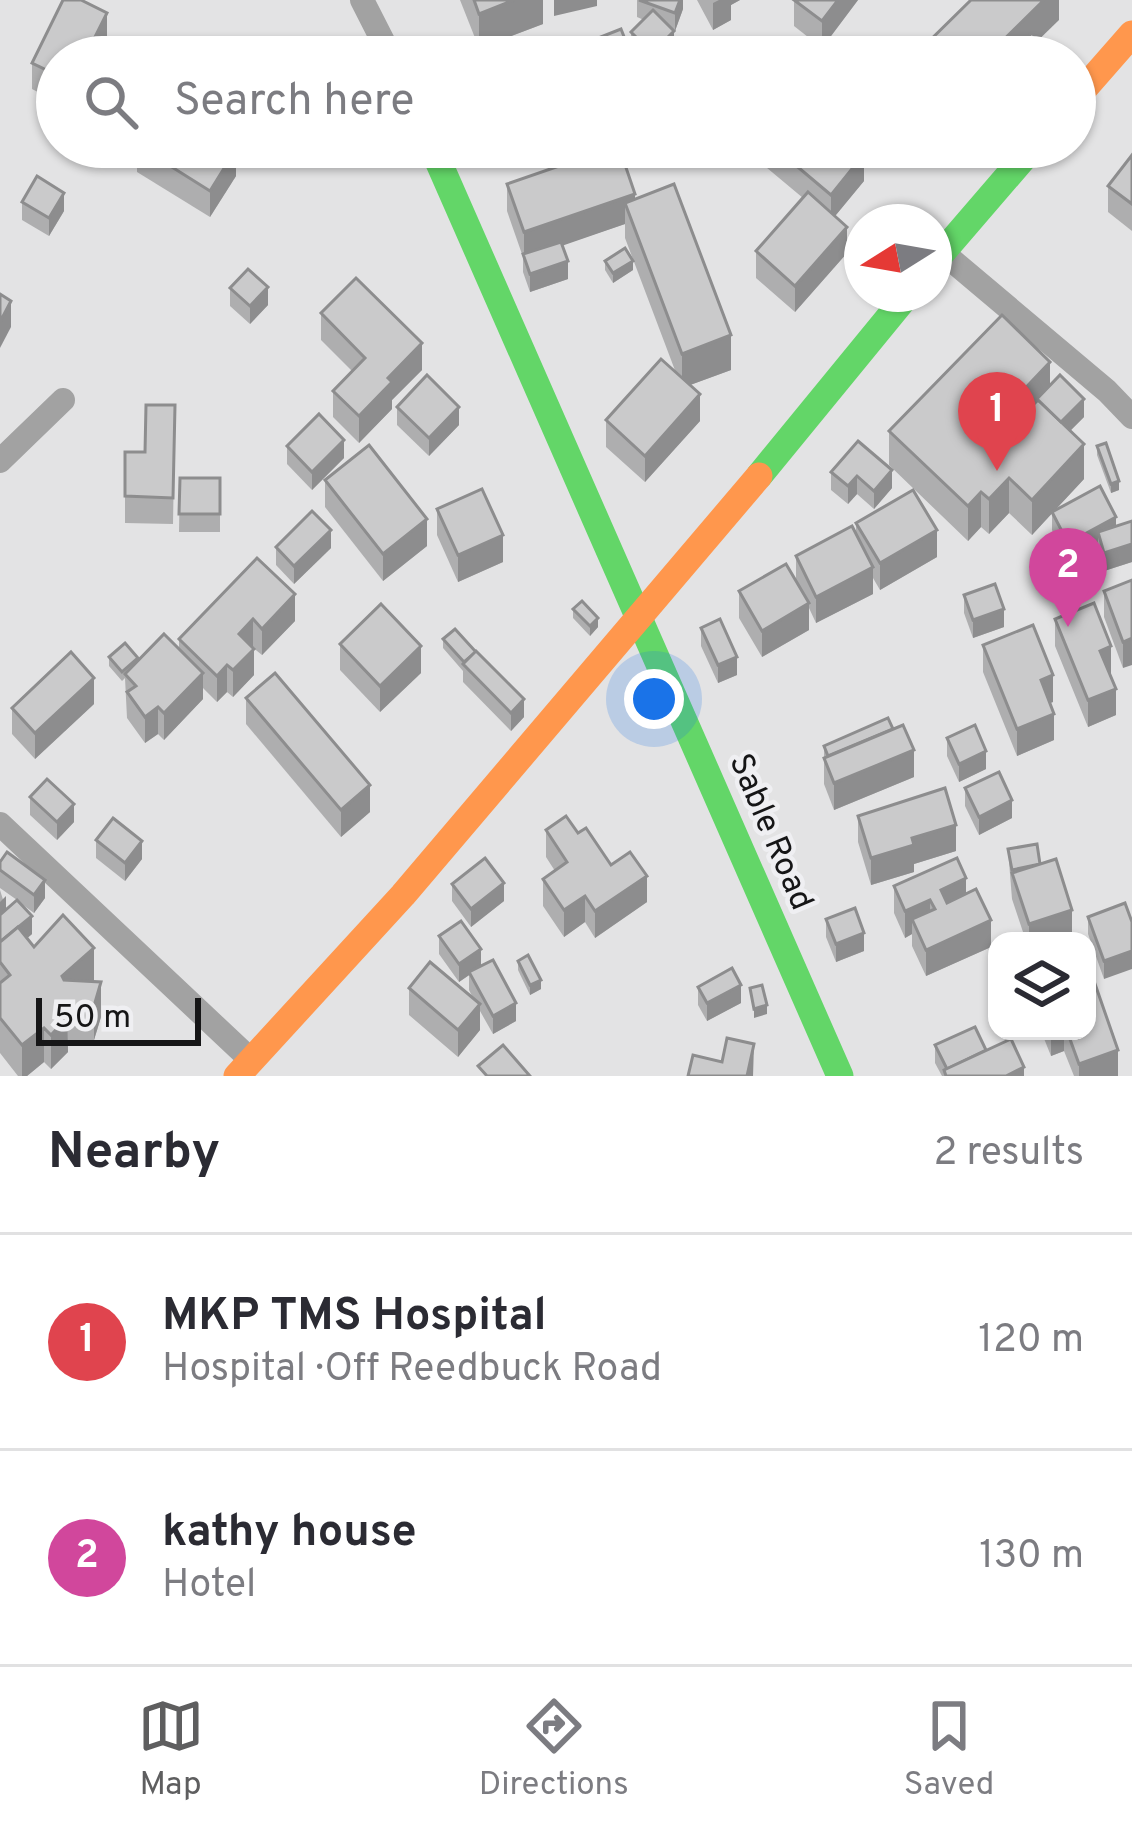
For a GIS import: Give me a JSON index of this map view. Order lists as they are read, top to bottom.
{
  "streets": {
    "street": ["Sable Road"]
  },
  "scale_bar": "50 m",
  "north": "left",
  "page": {
    "search": "Search here",
    "pins": ["1", "2"],
    "scale": "50 m",
    "heading": ["Nearby", "2 results"],
    "list": [
      {
        "mark": "1",
        "name": "MKP TMS Hospital",
        "note": "Hospital · Off Reedbuck Road",
        "value": "120 m"
      },
      {
        "mark": "2",
        "name": "kathy house",
        "note": "Hotel",
        "value": "130 m"
      }
    ],
    "nav": ["Map", "Directions", "Saved"]
  }
}
